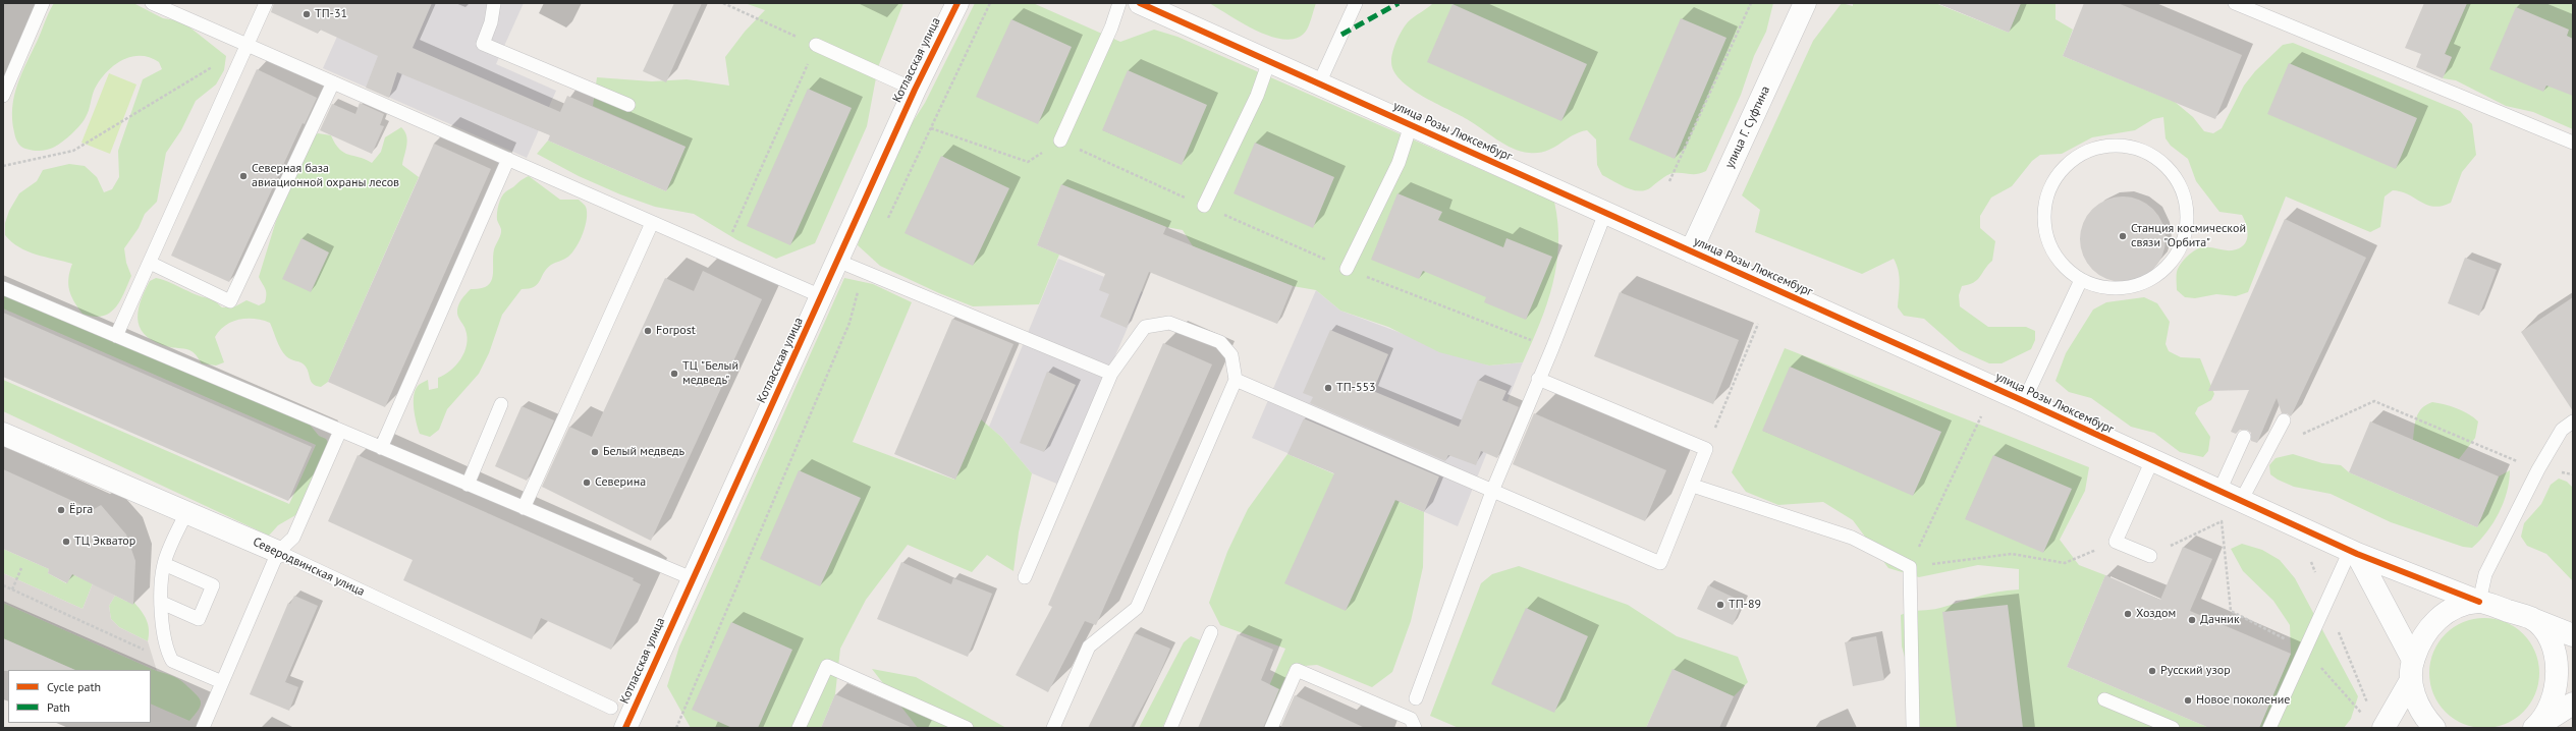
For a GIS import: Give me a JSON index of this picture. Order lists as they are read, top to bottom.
{
  "streets": {
    "street": [
      "Котласская улица",
      "улица Г. Суфтина",
      "улица Розы Люксембург",
      "Северодвинская улица"
    ]
  },
  "crossings": [
    ["улица Г. Суфтина", "улица Розы Люксембург"]
  ],
  "places": [
    "ТП-31",
    "Северная база авиационной охраны лесов",
    "Станция космической связи \"Орбита\"",
    "Forpost",
    "ТЦ \"Белый медведь\"",
    "ТП-553",
    "Белый медведь",
    "Северина",
    "Ёрга",
    "ТЦ Экватор",
    "ТП-89",
    "Хоздом",
    "Дачник",
    "Русский узор",
    "Новое поколение"
  ],
  "legend": ["Cycle path", "Path"]
}
